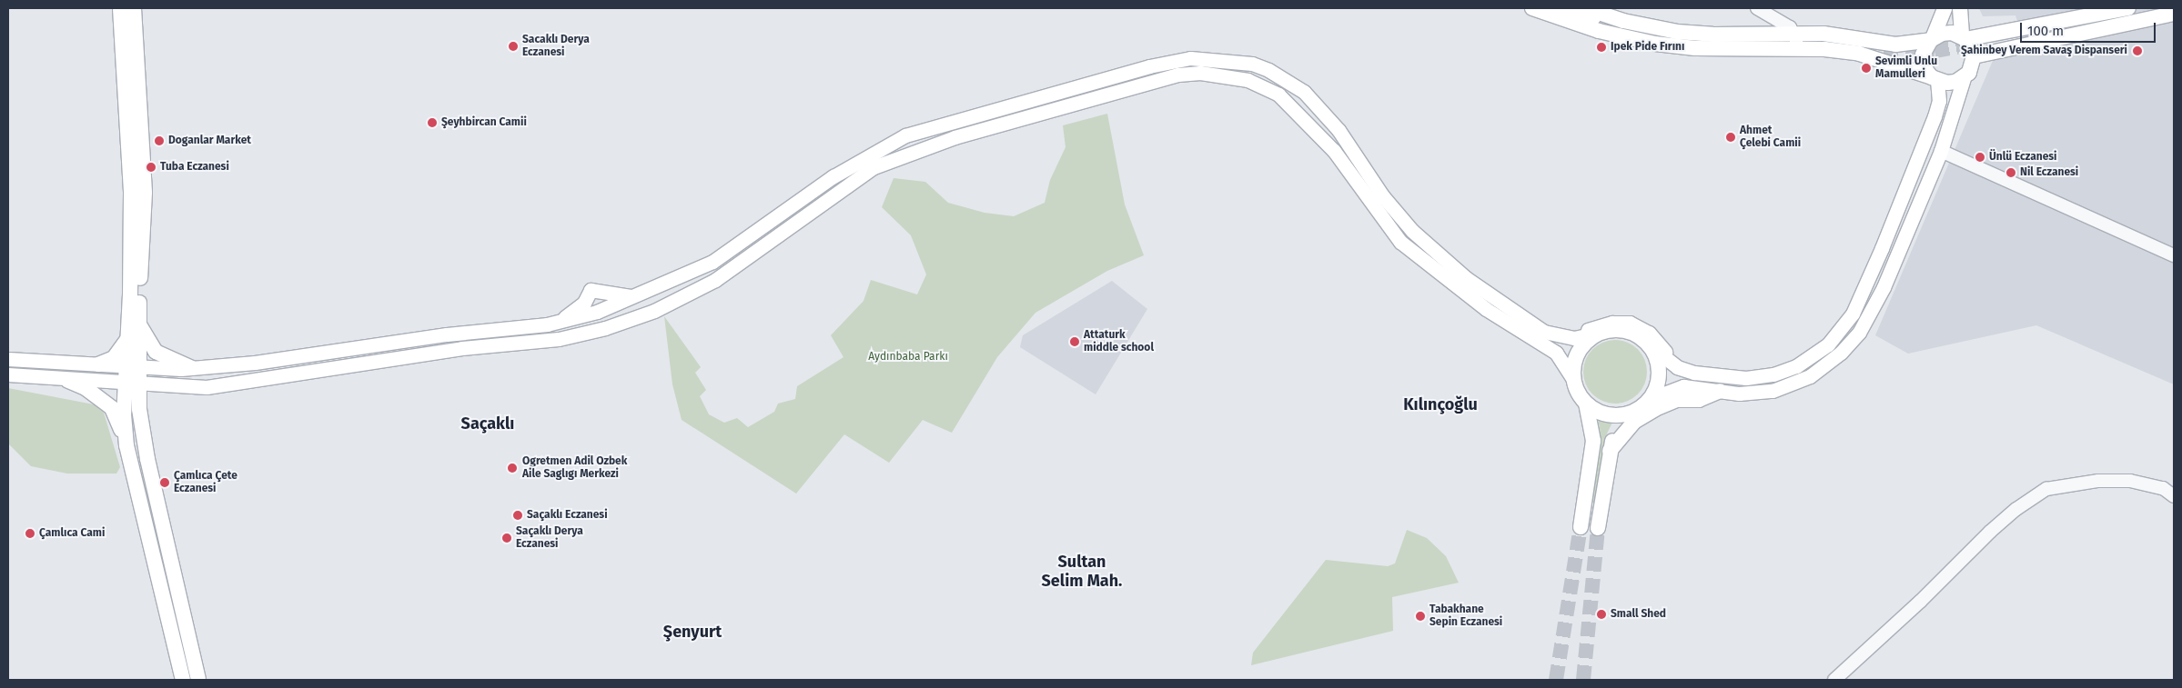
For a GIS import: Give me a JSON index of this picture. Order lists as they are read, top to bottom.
{
  "districts": [
    "Kılınçoğlu",
    "Saçaklı",
    "Sultan Selim Mah.",
    "Şenyurt"
  ],
  "parks": ["Aydınbaba Parkı"],
  "places": [
    "Sacaklı Derya Eczanesi",
    "Ipek Pide Fırını",
    "Şahinbey Verem Savaş Dispanseri",
    "Sevimli Unlu Mamulleri",
    "Şeyhbircan Camii",
    "Ahmet Çelebi Camii",
    "Doganlar Market",
    "Ünlü Eczanesi",
    "Tuba Eczanesi",
    "Nil Eczanesi",
    "Attaturk middle school",
    "Ogretmen Adil Ozbek Aile Saglıgı Merkezi",
    "Çamlıca Çete Eczanesi",
    "Saçaklı Eczanesi",
    "Çamlıca Cami",
    "Saçaklı Derya Eczanesi",
    "Small Shed",
    "Tabakhane Sepin Eczanesi"
  ],
  "scale_bar": "100 m"
}
